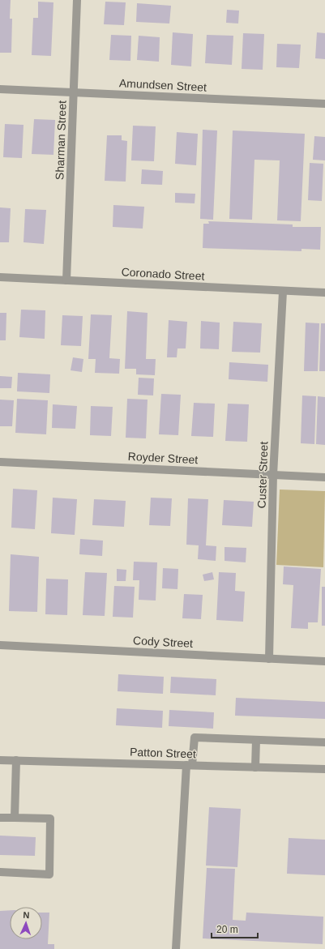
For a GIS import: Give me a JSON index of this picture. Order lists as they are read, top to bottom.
{
  "streets": {
    "street": [
      "Amundsen Street",
      "Sharman Street",
      "Coronado Street",
      "Royder Street",
      "Custer Street",
      "Cody Street",
      "Patton Street"
    ]
  },
  "crossings": [
    ["Amundsen Street", "Sharman Street"],
    ["Sharman Street", "Coronado Street"],
    ["Coronado Street", "Custer Street"],
    ["Royder Street", "Custer Street"],
    ["Custer Street", "Cody Street"]
  ],
  "scale_bar": "20 m",
  "north": "top"
}
